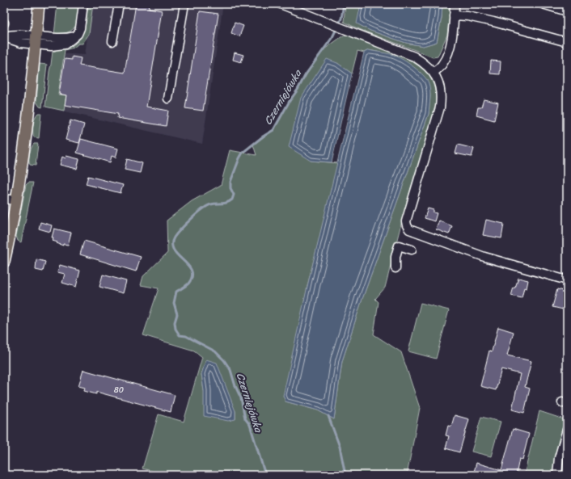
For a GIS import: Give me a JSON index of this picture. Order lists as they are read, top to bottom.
{
  "water": ["Czerniejówka"],
  "house_numbers": ["80"]
}
